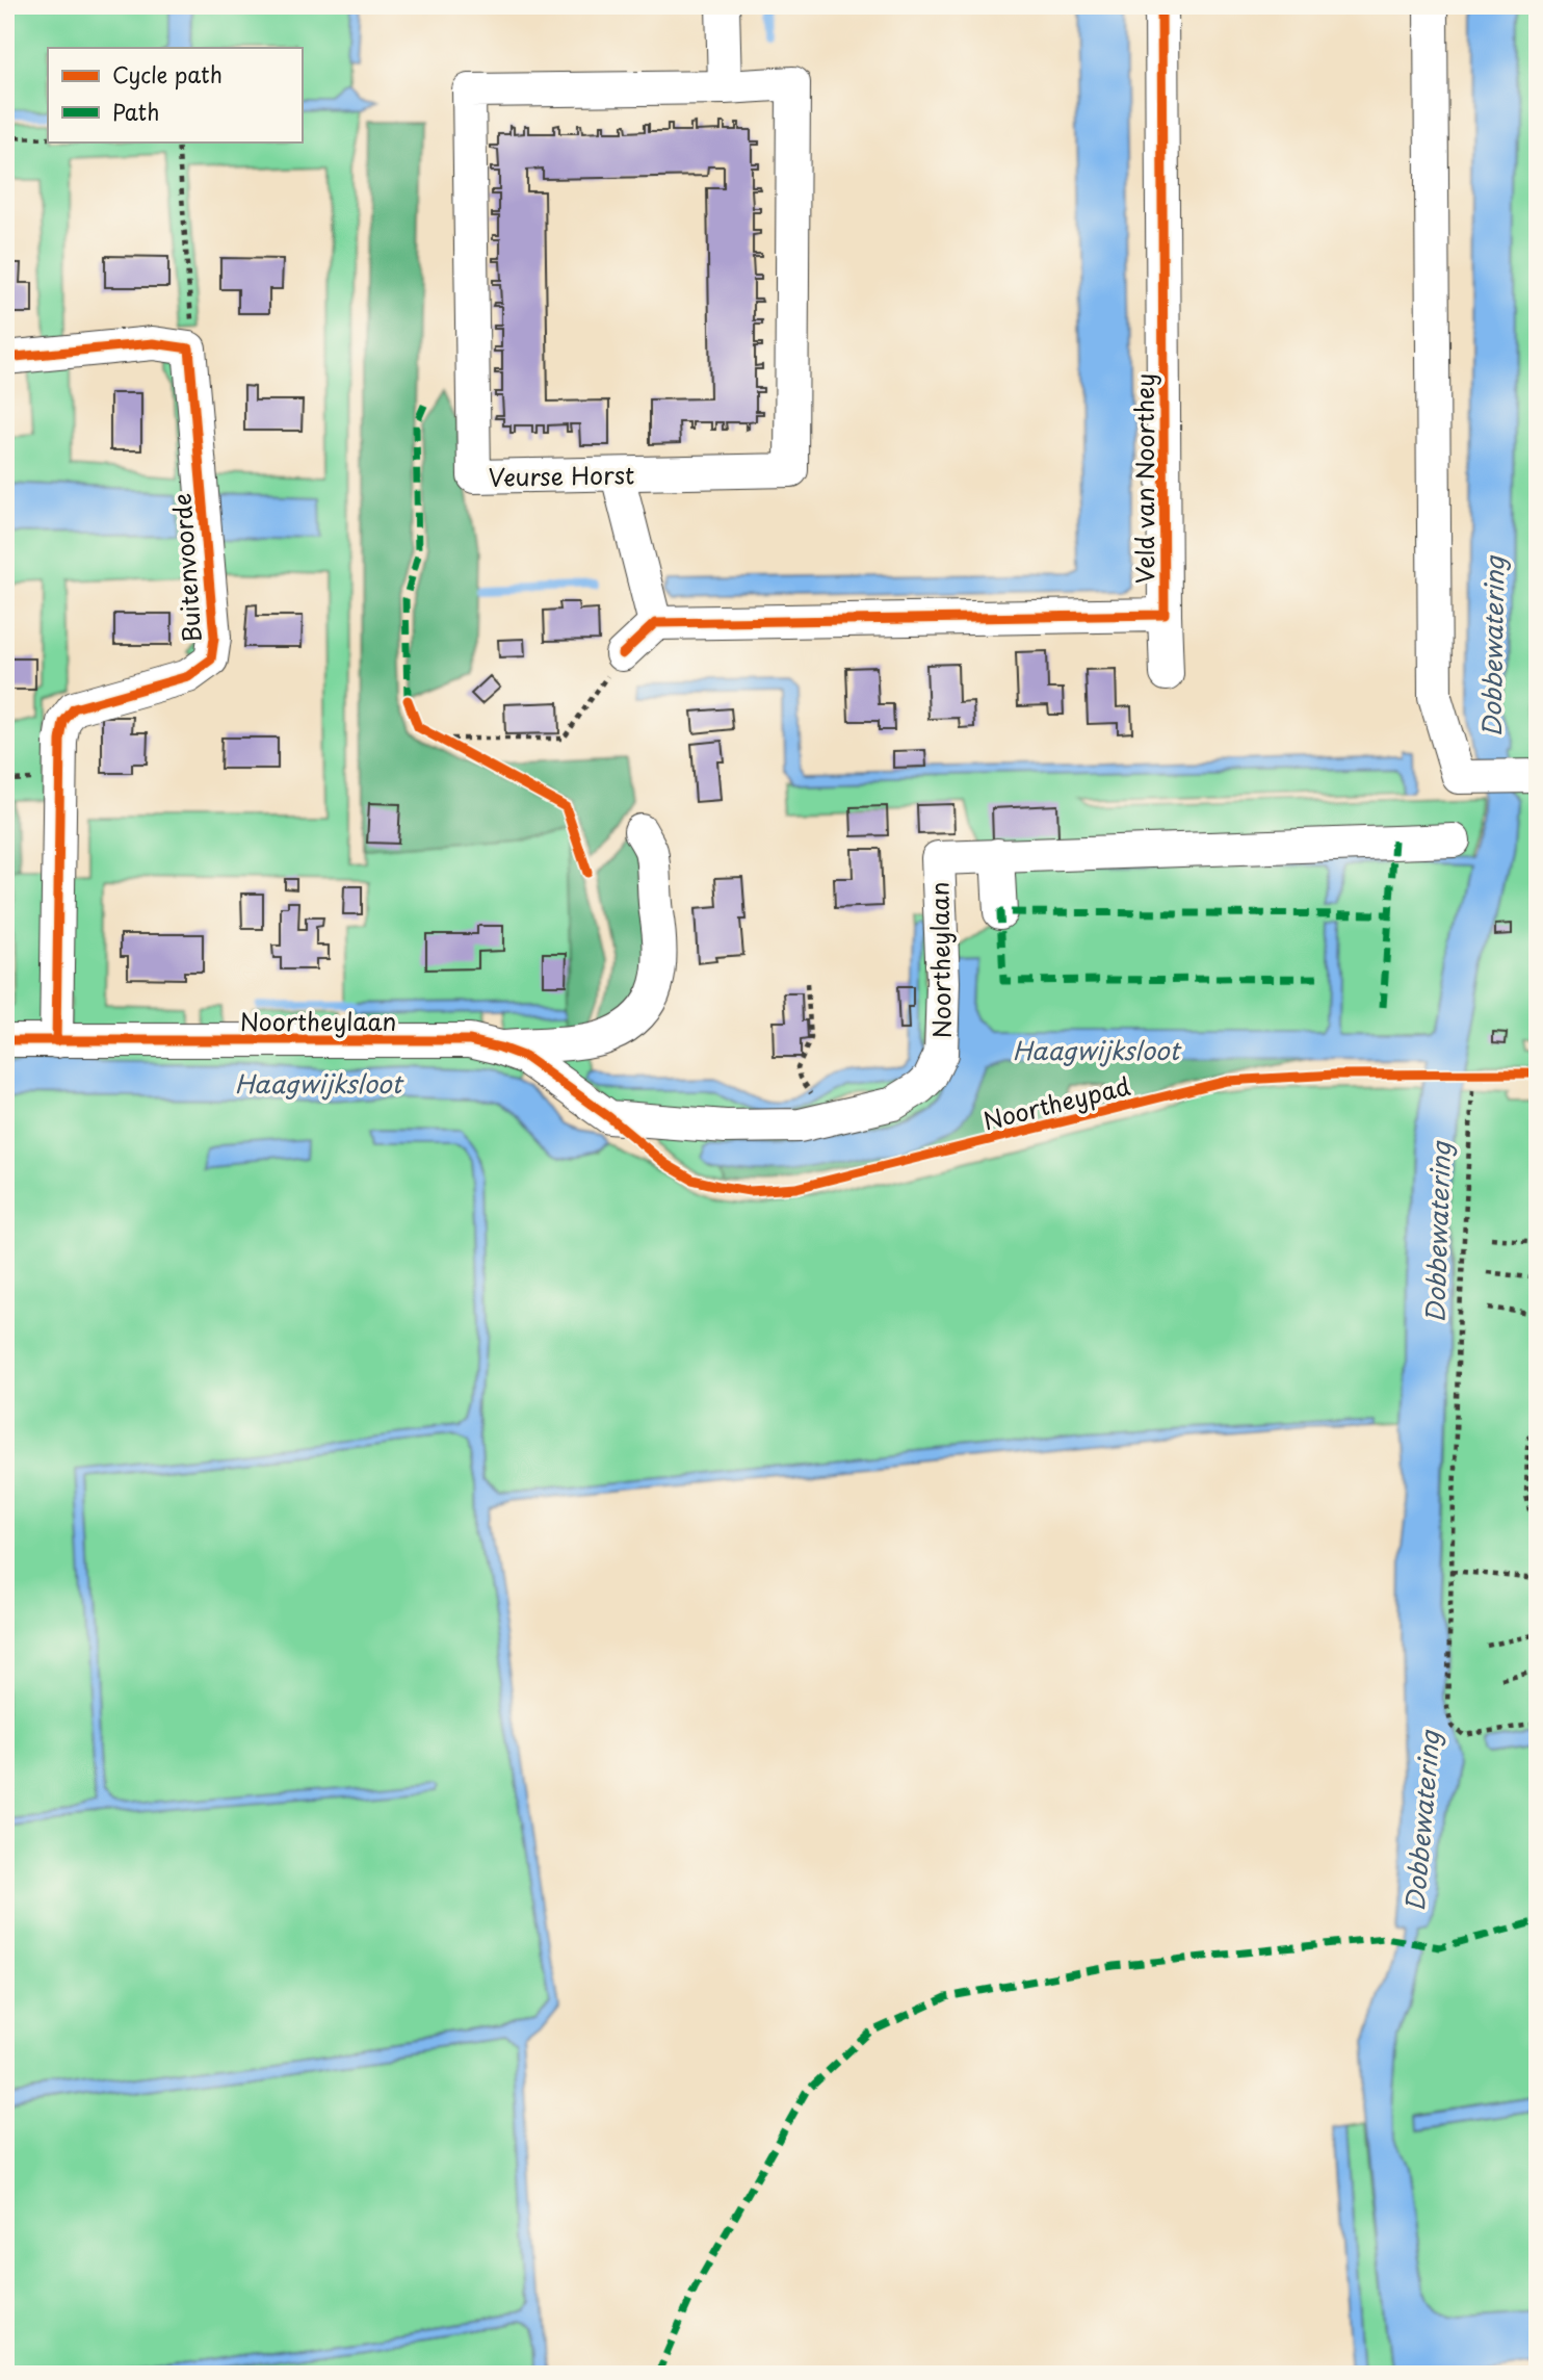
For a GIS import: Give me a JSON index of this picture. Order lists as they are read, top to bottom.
{
  "streets": {
    "street": [
      "Veurse Horst",
      "Veld van Noorthey",
      "Buitenvoorde",
      "Noortheylaan"
    ],
    "cycle path": ["Noortheypad"]
  },
  "crossings": [
    ["Buitenvoorde", "Noortheylaan"]
  ],
  "water": ["Dobbewatering", "Haagwijksloot"],
  "legend": ["Cycle path", "Path"]
}
